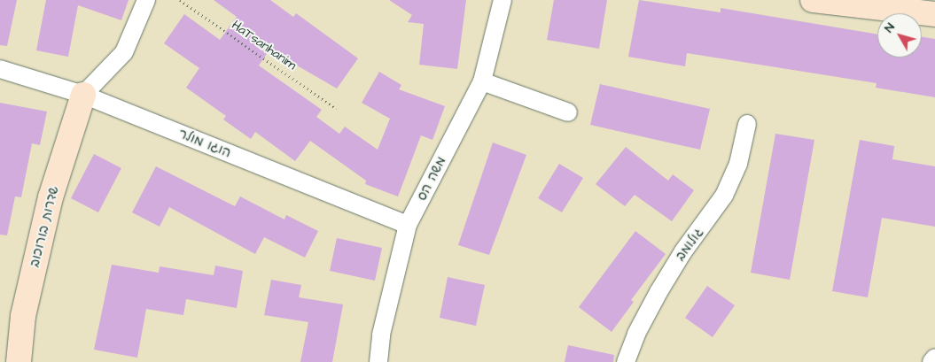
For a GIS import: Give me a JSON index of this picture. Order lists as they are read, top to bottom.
{
  "streets": {
    "street": [
      "הוגו מולר",
      "משה הס",
      "שדרות בורוכוב",
      "גולומב"
    ],
    "path": ["HaTsanhanim"]
  },
  "crossings": [
    ["הוגו מולר", "משה הס"],
    ["הוגו מולר", "שדרות בורוכוב"]
  ],
  "north": "top left"
}
